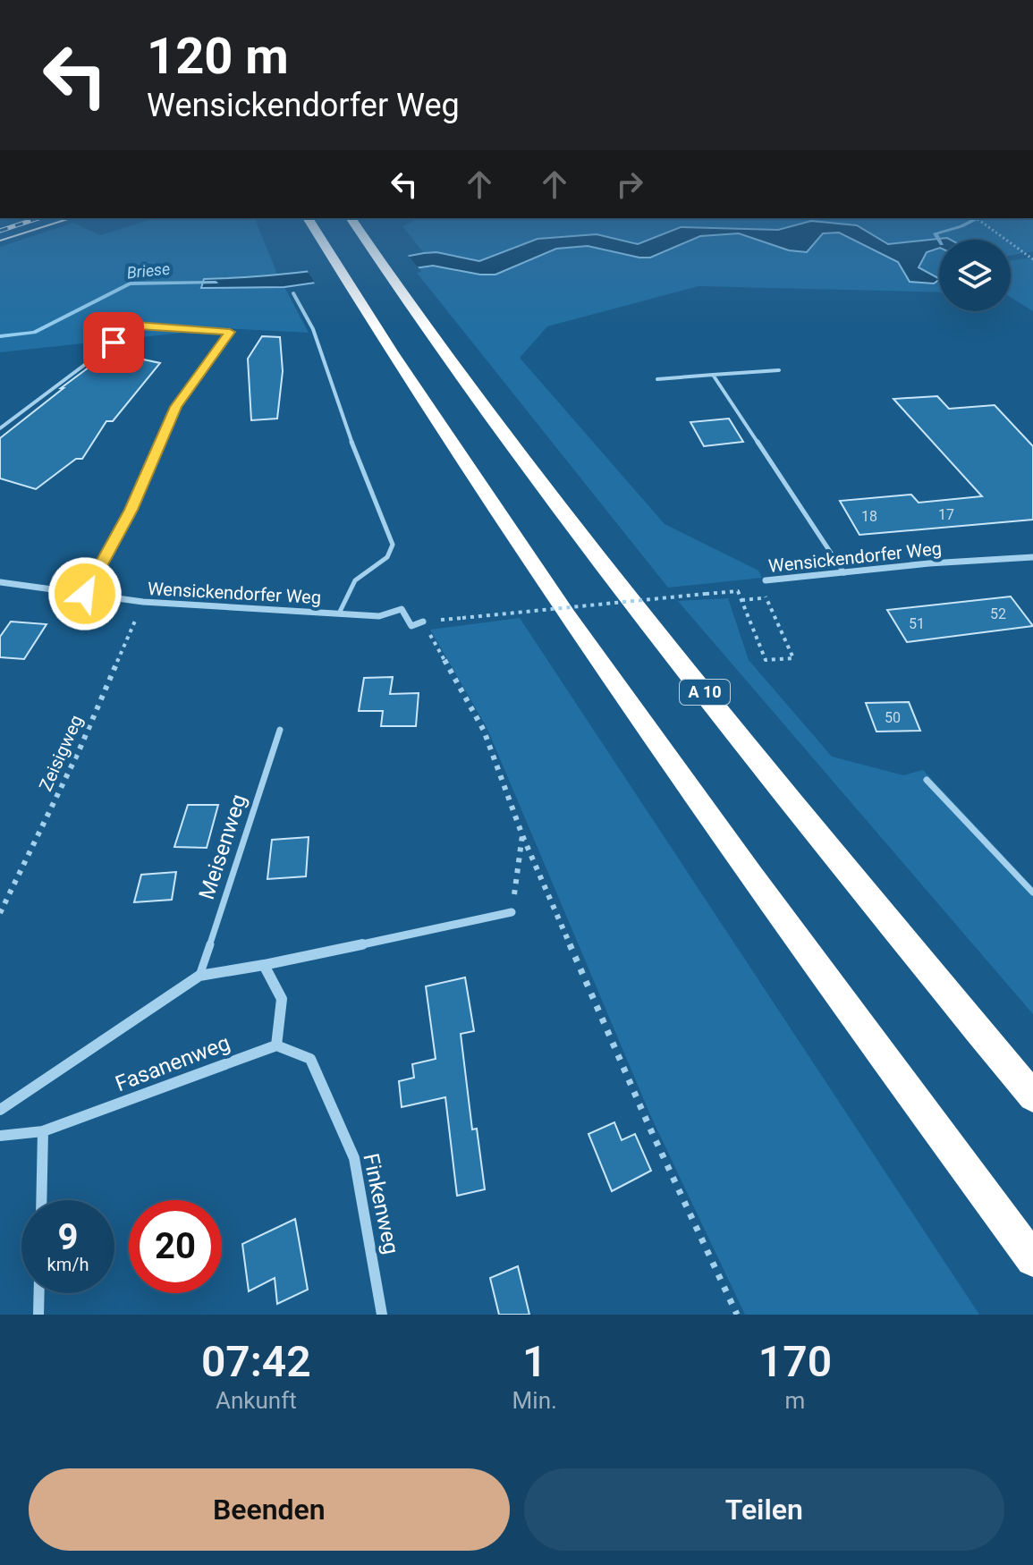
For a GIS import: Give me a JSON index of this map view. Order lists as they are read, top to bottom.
{
  "streets": {
    "highway": ["A 10"],
    "street": ["Wensickendorfer Weg", "Fasanenweg", "Finkenweg"],
    "lane": ["Meisenweg"],
    "path": ["Zeisigweg"]
  },
  "crossings": [
    ["Wensickendorfer Weg", "Zeisigweg"],
    ["Fasanenweg", "Finkenweg"]
  ],
  "water": ["Briese"],
  "house_numbers": [
    "17",
    "18",
    "52",
    "51",
    "50"
  ],
  "page": {
    "turn": ["120 m", "Wensickendorfer Weg"],
    "speed": "9 km/h",
    "limit": "20",
    "eta": [
      "07:42",
      "Ankunft",
      "1",
      "Min.",
      "170",
      "m"
    ],
    "buttons": ["Beenden", "Teilen"]
  }
}
